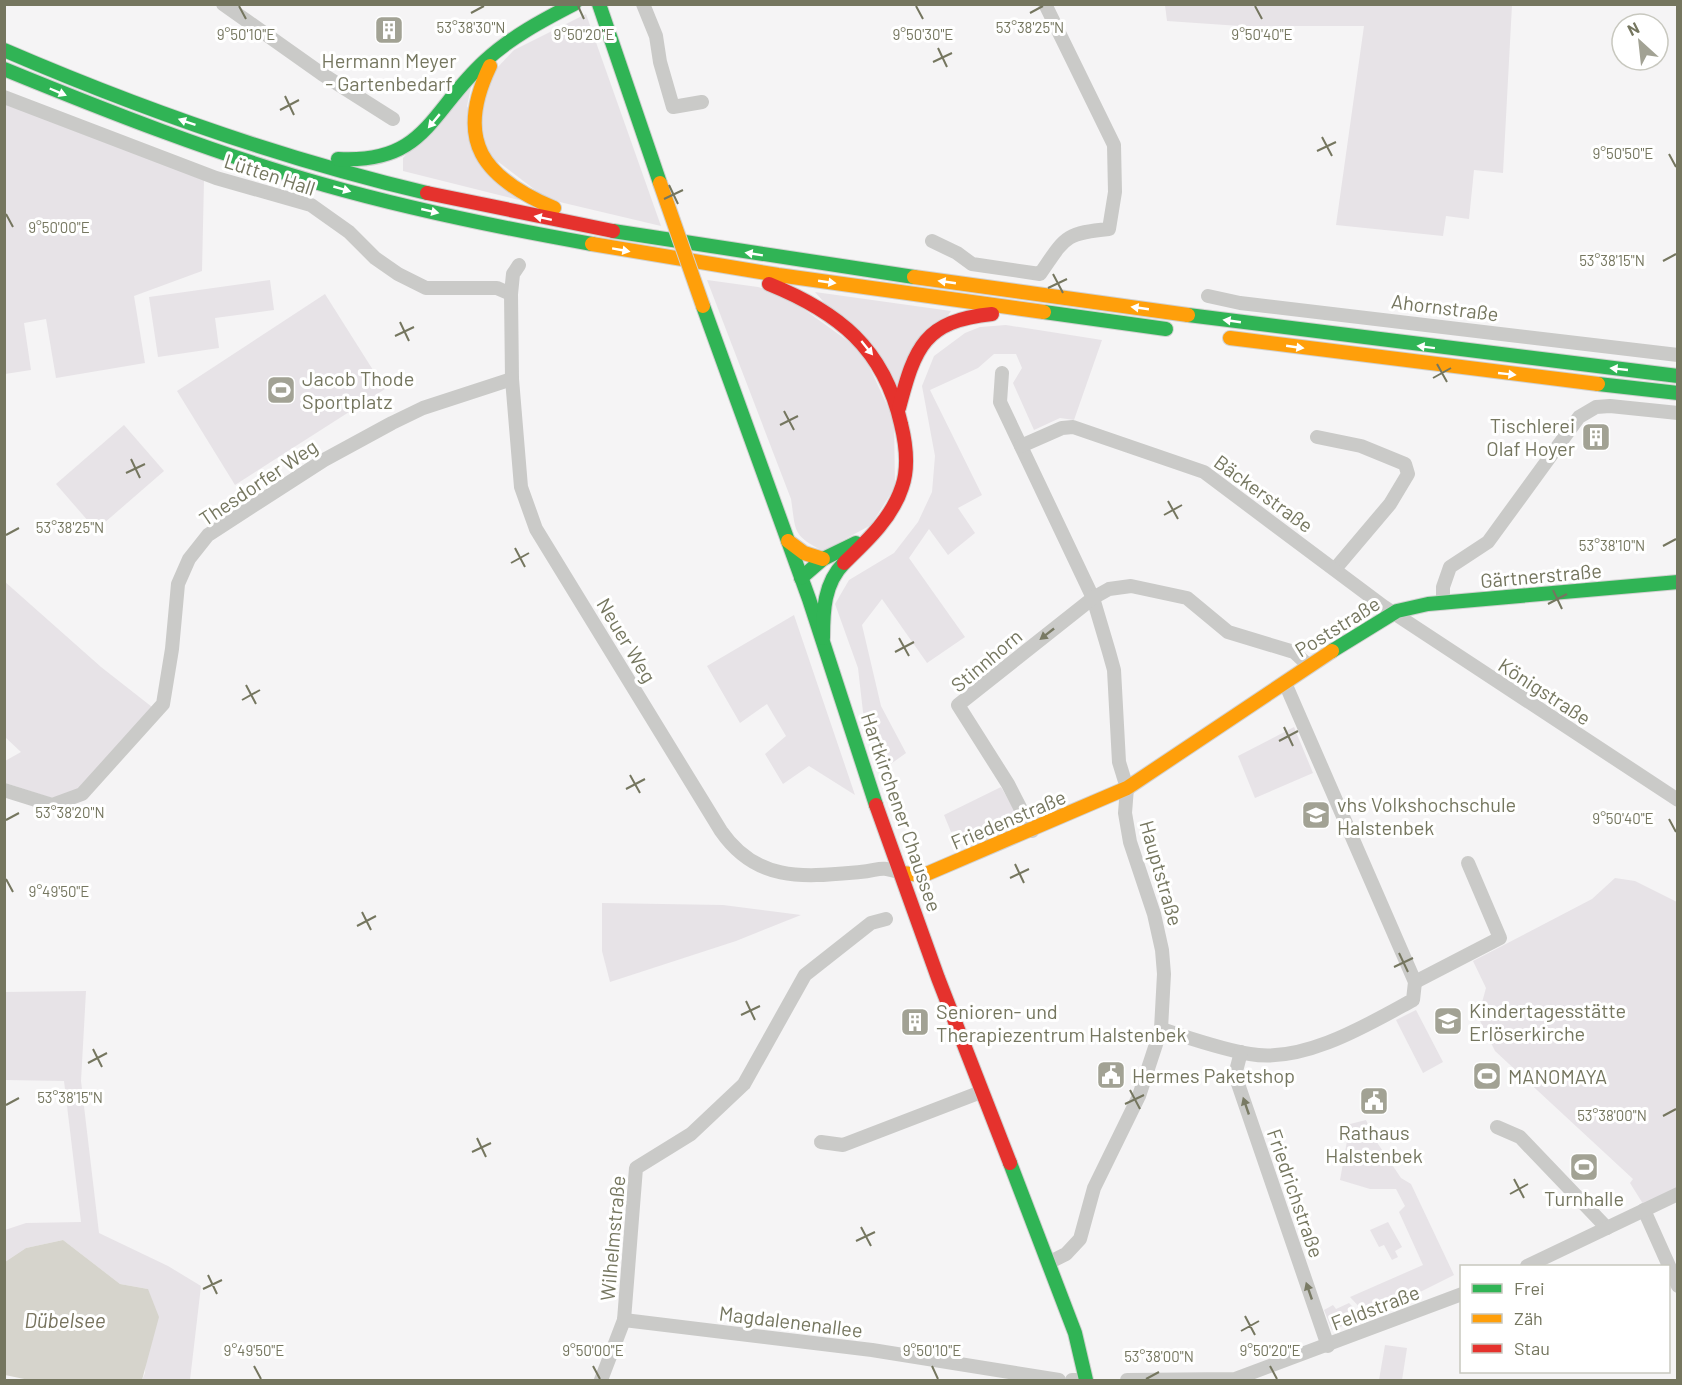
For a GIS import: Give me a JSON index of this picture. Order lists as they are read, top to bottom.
{
  "streets": {
    "main road": [
      "Gärtnerstraße",
      "Poststraße",
      "Hartkirchener Chaussee",
      "Friedenstraße"
    ],
    "street": [
      "Lütten Hall",
      "Ahornstraße",
      "Thesdorfer Weg",
      "Bäckerstraße",
      "Neuer Weg",
      "Stinnhorn",
      "Königstraße",
      "Hauptstraße",
      "Friedrichstraße",
      "Wilhelmstraße",
      "Feldstraße",
      "Magdalenenallee"
    ]
  },
  "crossings": [
    ["Lütten Hall", "Neuer Weg"],
    ["Thesdorfer Weg", "Neuer Weg"],
    ["Bäckerstraße", "Poststraße"],
    ["Bäckerstraße", "Königstraße"],
    ["Bäckerstraße", "Hauptstraße"],
    ["Gärtnerstraße", "Poststraße"],
    ["Poststraße", "Königstraße"],
    ["Poststraße", "Friedenstraße"],
    ["Poststraße", "Hauptstraße"],
    ["Neuer Weg", "Hartkirchener Chaussee"],
    ["Neuer Weg", "Friedenstraße"],
    ["Stinnhorn", "Friedenstraße"],
    ["Stinnhorn", "Hauptstraße"],
    ["Hartkirchener Chaussee", "Friedenstraße"],
    ["Hartkirchener Chaussee", "Hauptstraße"],
    ["Friedenstraße", "Hauptstraße"],
    ["Friedrichstraße", "Feldstraße"],
    ["Wilhelmstraße", "Magdalenenallee"]
  ],
  "one_way": ["Friedrichstraße"],
  "water": ["Dübelsee"],
  "places": {
    "building": ["Hermann Meyer - Gartenbedarf", "Tischlerei Olaf Hoyer", "Senioren- und Therapiezentrum Halstenbek"],
    "sports": ["Jacob Thode Sportplatz", "MANOMAYA", "Turnhalle"],
    "school or university": ["vhs Volkshochschule Halstenbek", "Kindertagesstätte Erlöserkirche"],
    "public building": ["Hermes Paketshop", "Rathaus Halstenbek"]
  },
  "legend": ["Frei", "Zäh", "Stau"],
  "north": "top left",
  "coordinates": [
    "53°38'25\"N",
    "53°38'30\"N",
    "9°50'10\"E",
    "9°50'20\"E",
    "9°50'30\"E",
    "9°50'40\"E",
    "9°50'50\"E",
    "9°50'00\"E",
    "53°38'15\"N",
    "53°38'10\"N",
    "53°38'20\"N",
    "9°49'50\"E",
    "53°38'00\"N"
  ]
}
